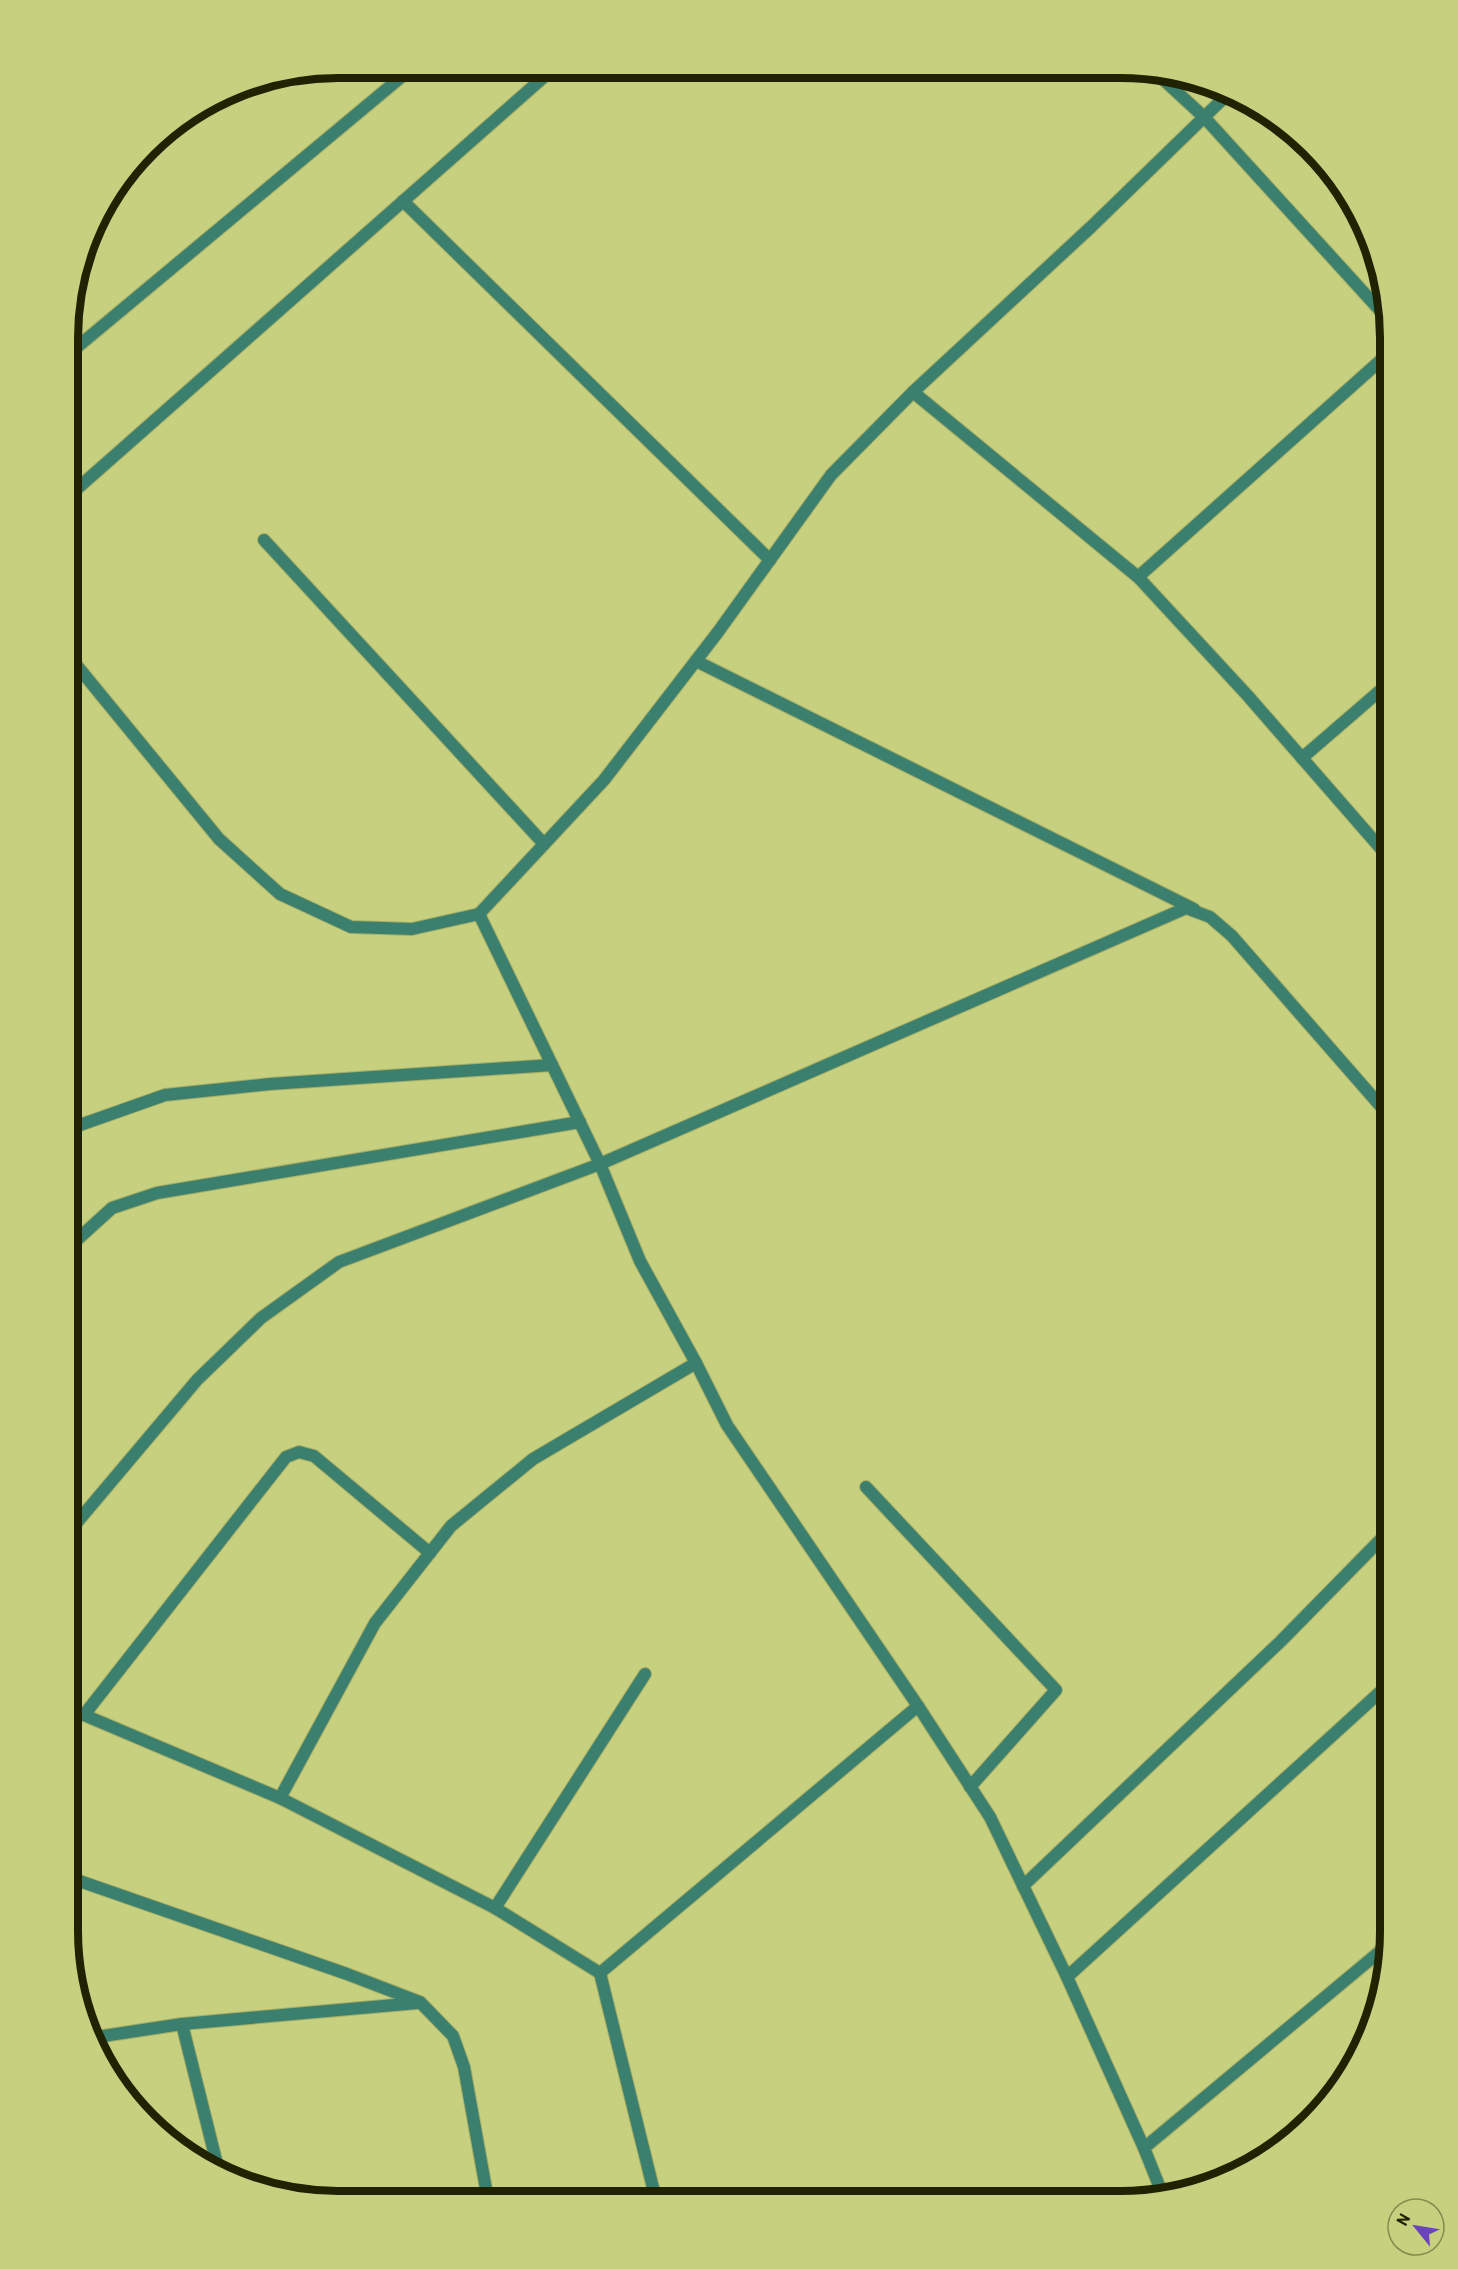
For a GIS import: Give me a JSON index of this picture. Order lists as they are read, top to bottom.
{
  "north": "top left"
}
